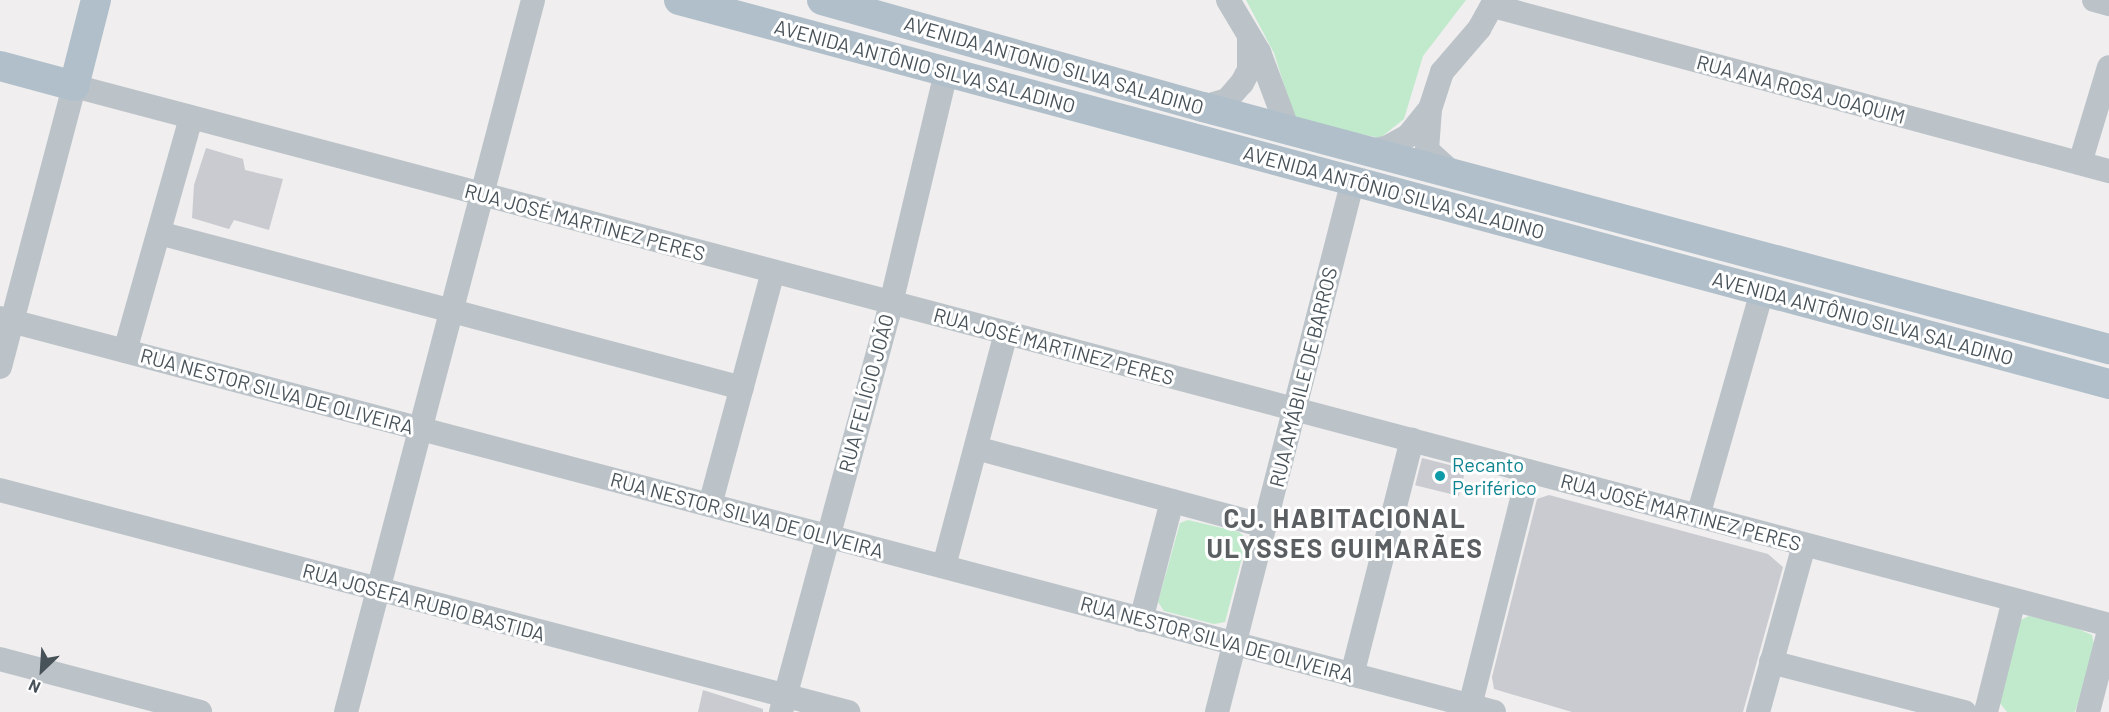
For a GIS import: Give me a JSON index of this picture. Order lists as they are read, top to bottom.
{
  "streets": {
    "main road": ["AVENIDA ANTONIO SILVA SALADINO", "AVENIDA ANTÔNIO SILVA SALADINO", "RUA JOSÉ MARTINEZ PERES"],
    "street": [
      "RUA ANA ROSA JOAQUIM",
      "RUA AMÁBILE DE BARROS",
      "RUA NESTOR SILVA DE OLIVEIRA",
      "RUA FELÍCIO JOÃO",
      "RUA JOSEFA RUBIO BASTIDA"
    ]
  },
  "crossings": [
    ["AVENIDA ANTONIO SILVA SALADINO", "AVENIDA ANTÔNIO SILVA SALADINO"],
    ["AVENIDA ANTÔNIO SILVA SALADINO", "RUA AMÁBILE DE BARROS"],
    ["AVENIDA ANTÔNIO SILVA SALADINO", "RUA FELÍCIO JOÃO"],
    ["RUA JOSÉ MARTINEZ PERES", "RUA AMÁBILE DE BARROS"],
    ["RUA JOSÉ MARTINEZ PERES", "RUA FELÍCIO JOÃO"],
    ["RUA AMÁBILE DE BARROS", "RUA NESTOR SILVA DE OLIVEIRA"],
    ["RUA NESTOR SILVA DE OLIVEIRA", "RUA FELÍCIO JOÃO"],
    ["RUA FELÍCIO JOÃO", "RUA JOSEFA RUBIO BASTIDA"]
  ],
  "districts": ["CJ. HABITACIONAL ULYSSES GUIMARÃES"],
  "places": ["Recanto Periférico"],
  "north": "bottom left"
}
